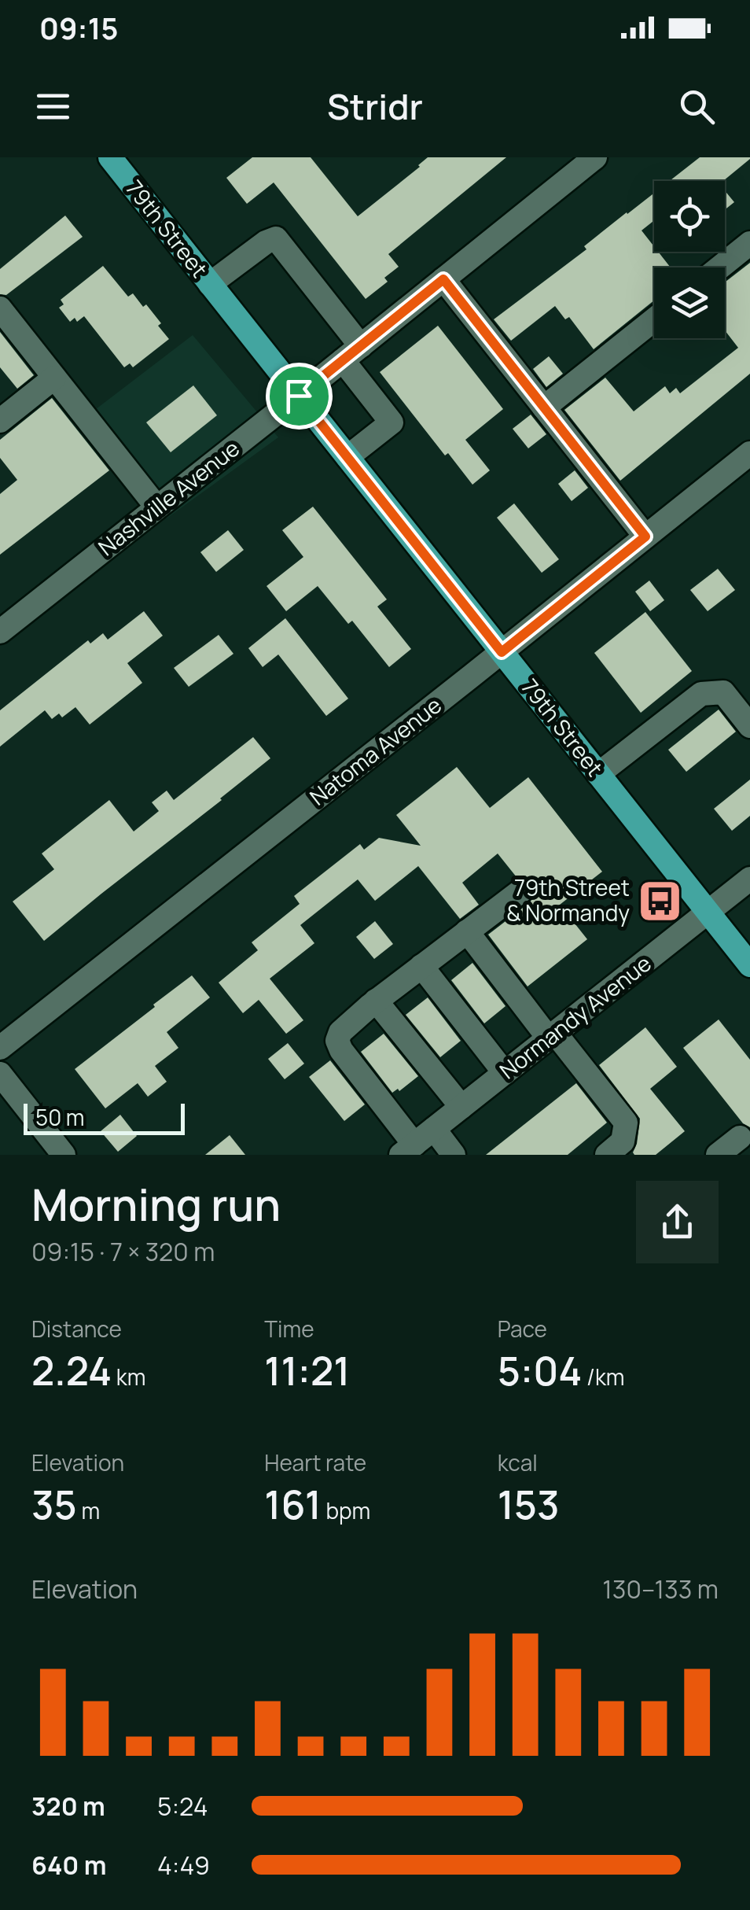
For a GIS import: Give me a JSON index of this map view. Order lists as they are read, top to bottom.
{
  "streets": {
    "main road": ["79th Street"],
    "street": ["Nashville Avenue", "Natoma Avenue", "Normandy Avenue"]
  },
  "crossings": [
    ["79th Street", "Nashville Avenue"],
    ["79th Street", "Natoma Avenue"],
    ["79th Street", "Normandy Avenue"]
  ],
  "places": {
    "bus stop": ["79th Street & Normandy"]
  },
  "scale_bar": "50 m",
  "page": {
    "status": "09:15",
    "header": "Stridr",
    "scale": "50 m",
    "heading": ["Morning run", "09:15 · 7 × 320 m"],
    "stats": [
      ["Distance", "2.24 km"],
      ["Time", "11:21"],
      ["Pace", "5:04 /km"],
      ["Elevation", "35 m"],
      ["Heart rate", "161 bpm"],
      ["kcal", "153"]
    ],
    "chart": ["Elevation", "130–133 m"],
    "list": [
      {
        "name": "320 m",
        "note": "5:24"
      },
      {
        "name": "640 m",
        "note": "4:49"
      }
    ]
  }
}
